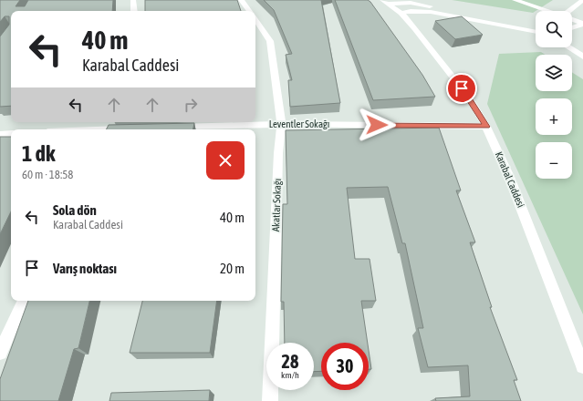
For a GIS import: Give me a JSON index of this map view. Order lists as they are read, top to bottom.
{
  "streets": {
    "street": ["Leventler Sokağı", "Karabal Caddesi", "Akatlar Sokağı"]
  },
  "crossings": [
    ["Leventler Sokağı", "Karabal Caddesi"],
    ["Leventler Sokağı", "Akatlar Sokağı"]
  ],
  "page": {
    "map_buttons": ["+", "−"],
    "turn": ["40 m", "Karabal Caddesi"],
    "heading": ["1 dk", "60 m · 18:58"],
    "list": [
      {
        "name": "Sola dön",
        "note": "Karabal Caddesi",
        "value": "40 m"
      },
      {
        "name": "Varış noktası",
        "value": "20 m"
      }
    ],
    "speed": "28 km/h",
    "limit": "30"
  }
}
